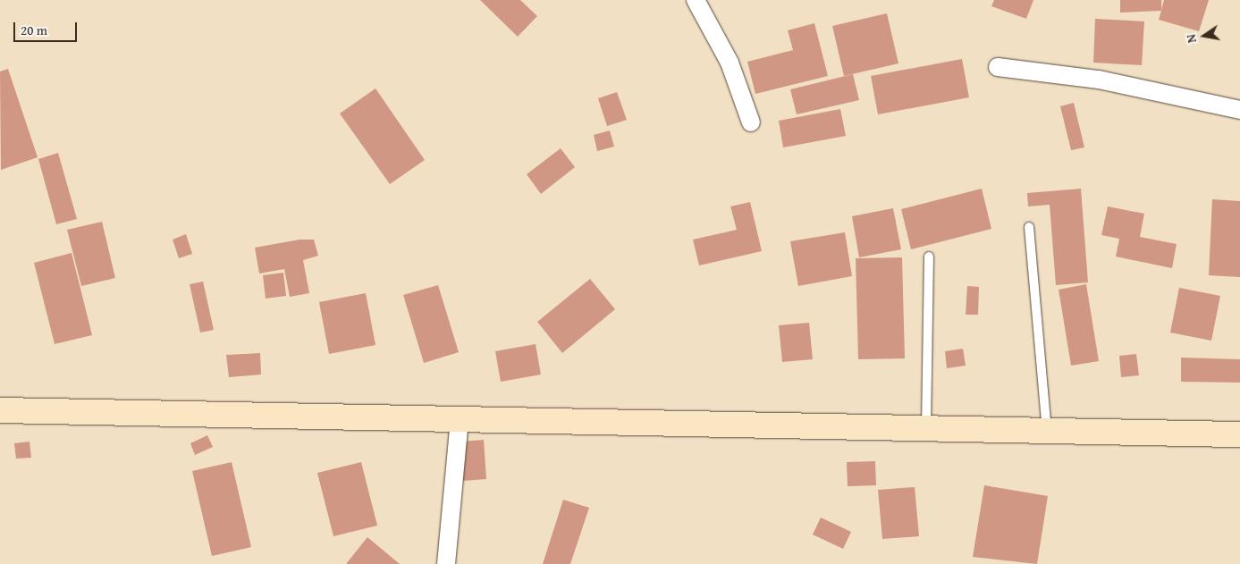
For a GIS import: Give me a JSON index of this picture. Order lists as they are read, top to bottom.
{
  "scale_bar": "20 m",
  "north": "left"
}
